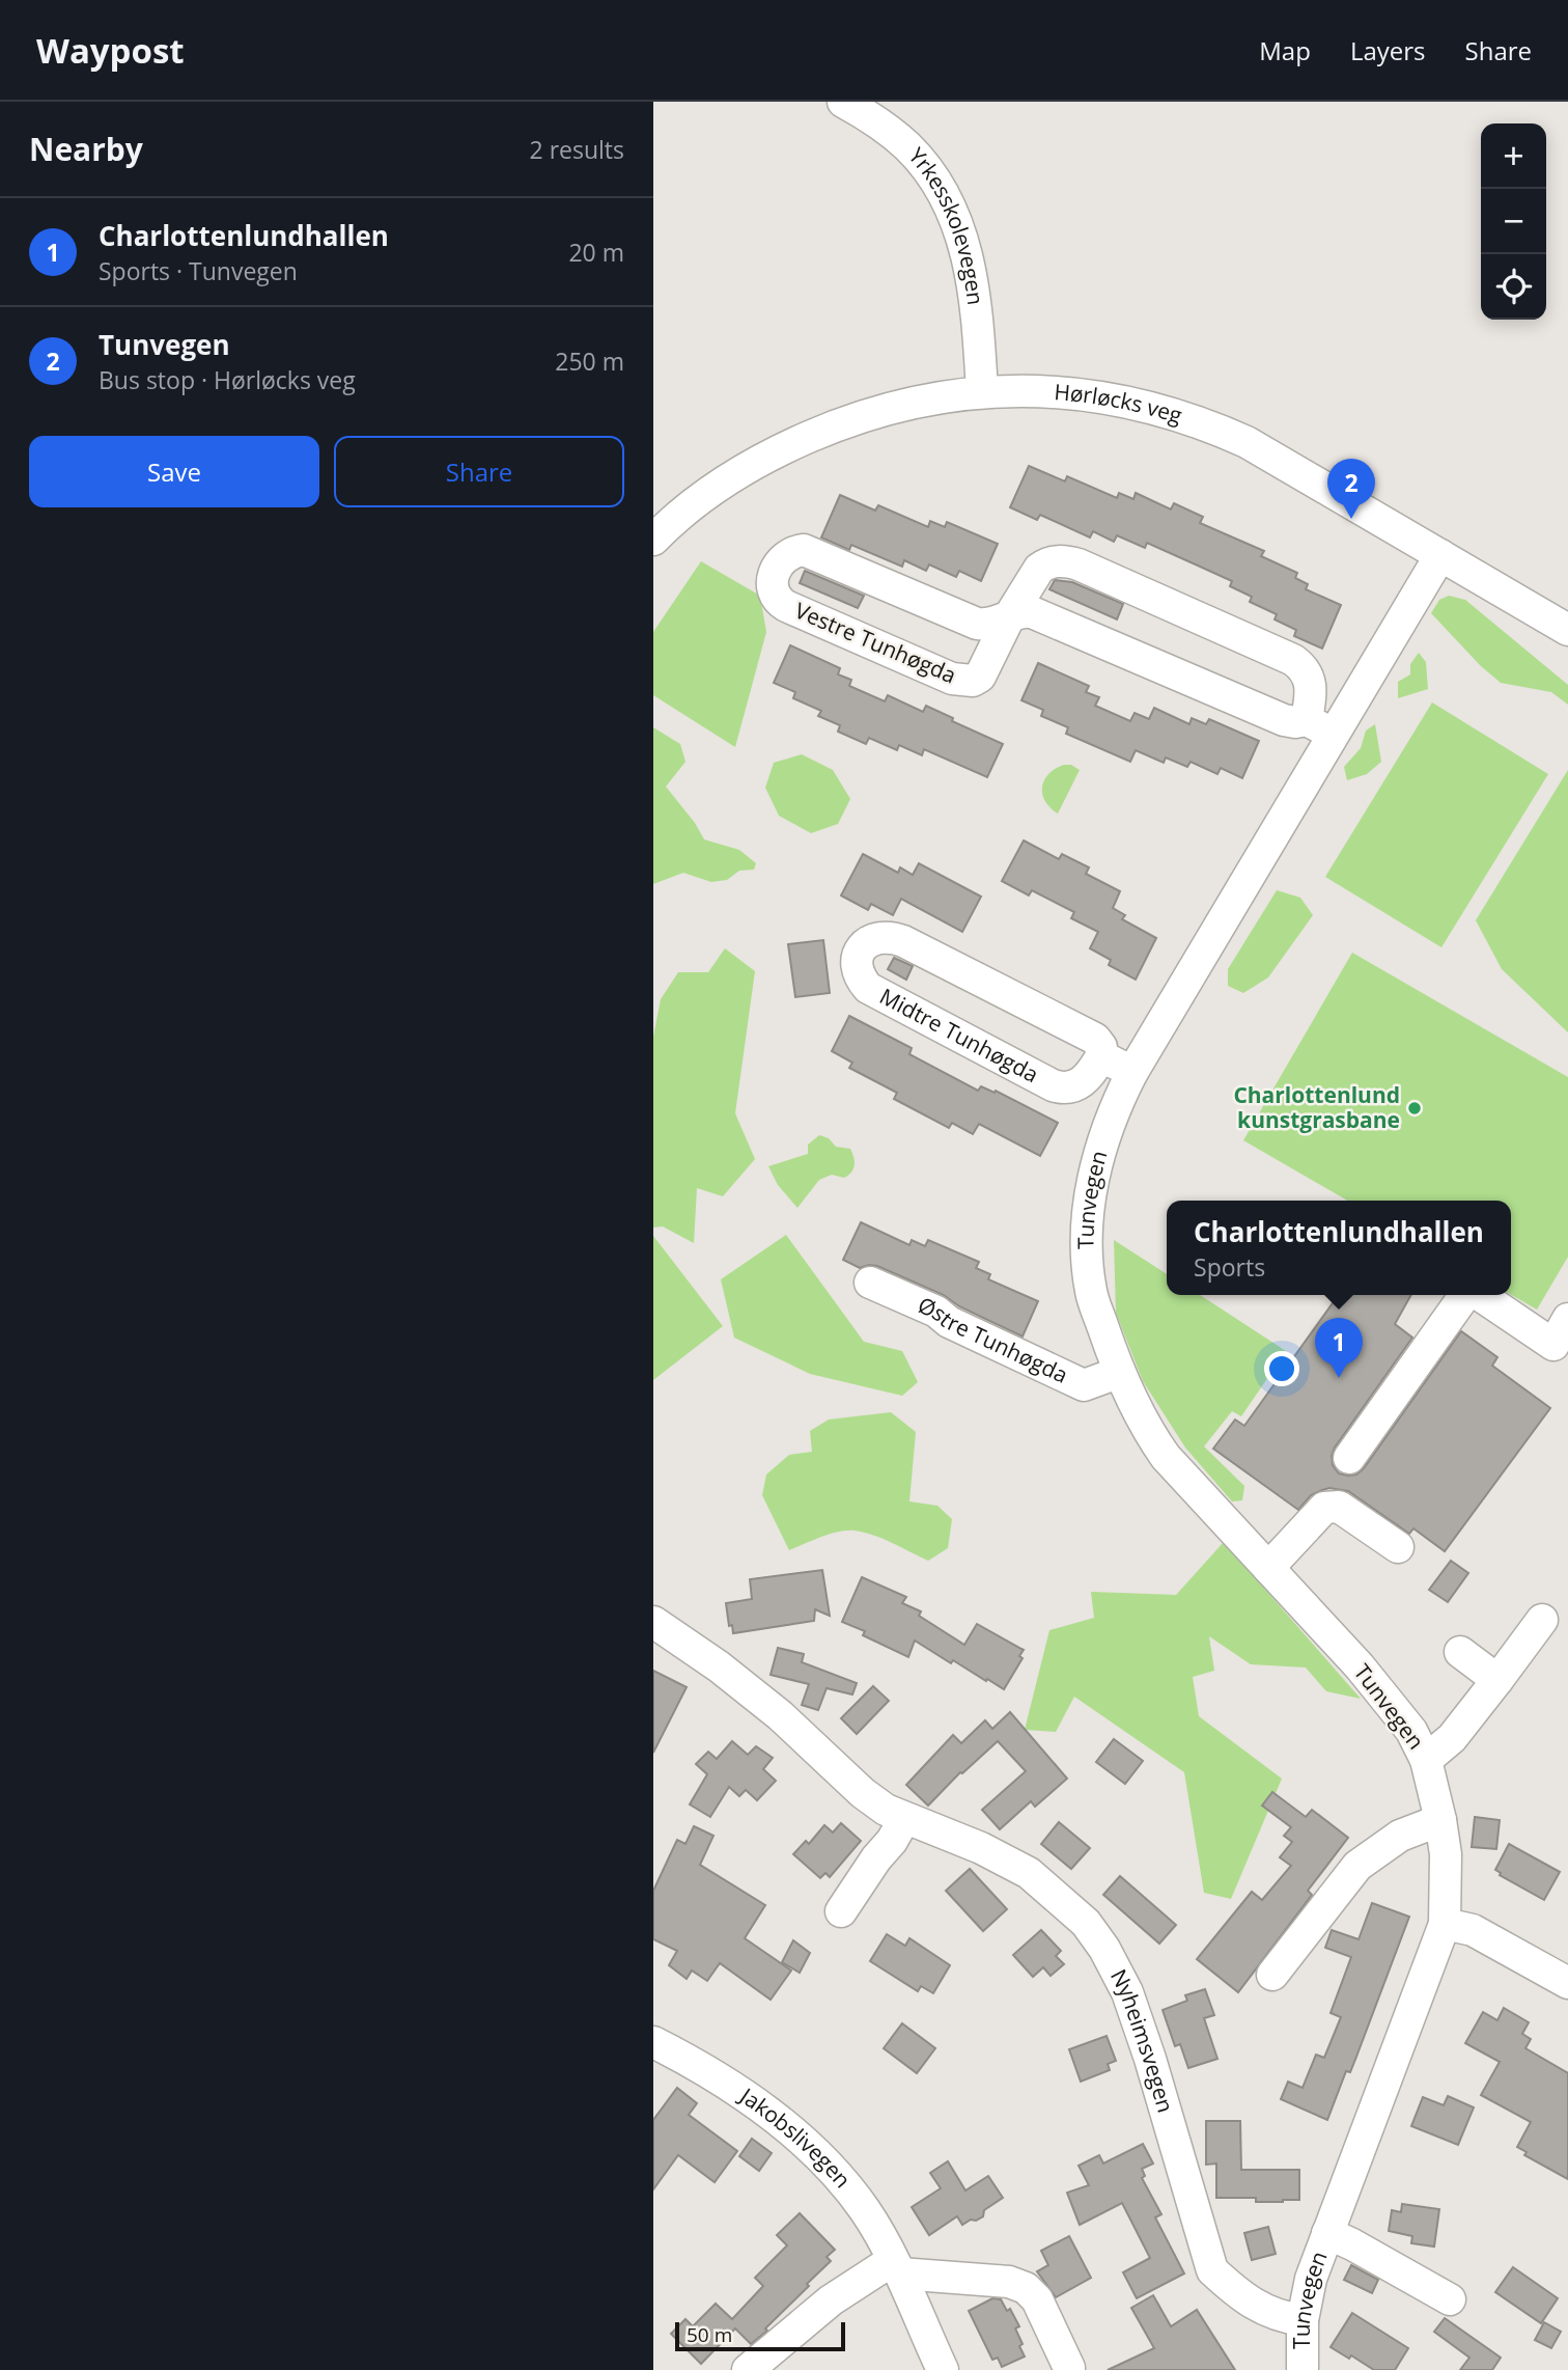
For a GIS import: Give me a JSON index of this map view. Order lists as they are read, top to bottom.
{
  "streets": {
    "street": [
      "Yrkesskolevegen",
      "Hørløcks veg",
      "Vestre Tunhøgda",
      "Midtre Tunhøgda",
      "Tunvegen",
      "Østre Tunhøgda",
      "Nyheimsvegen",
      "Jakobslivegen"
    ]
  },
  "crossings": [
    ["Yrkesskolevegen", "Hørløcks veg"],
    ["Hørløcks veg", "Tunvegen"],
    ["Vestre Tunhøgda", "Tunvegen"],
    ["Midtre Tunhøgda", "Tunvegen"],
    ["Tunvegen", "Østre Tunhøgda"],
    ["Tunvegen", "Nyheimsvegen"]
  ],
  "places": ["Charlottenlund kunstgrasbane"],
  "scale_bar": "50 m",
  "page": {
    "header": "Waypost",
    "nav": ["Map", "Layers", "Share"],
    "heading": ["Nearby", "2 results"],
    "map_buttons": ["+", "−"],
    "list": [
      {
        "mark": "1",
        "name": "Charlottenlundhallen",
        "note": "Sports · Tunvegen",
        "value": "20 m"
      },
      {
        "mark": "2",
        "name": "Tunvegen",
        "note": "Bus stop · Hørløcks veg",
        "value": "250 m"
      }
    ],
    "buttons": ["Save", "Share"],
    "pins": ["2", "1"],
    "popup": ["Charlottenlundhallen", "Sports"],
    "scale": "50 m"
  }
}
